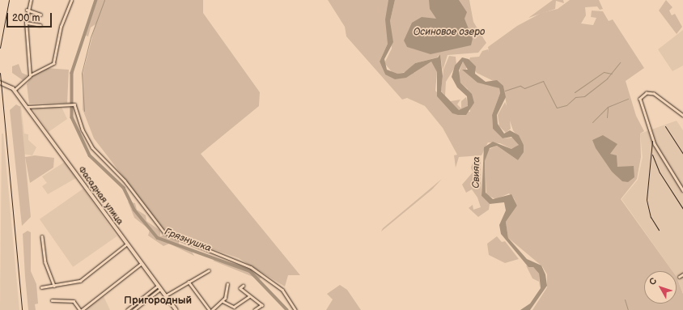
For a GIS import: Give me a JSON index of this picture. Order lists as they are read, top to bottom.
{
  "streets": {
    "main road": ["Фасадная улица"]
  },
  "districts": ["Пригородный"],
  "water": ["Осиновое озеро", "Свияга", "Грязнушка"],
  "scale_bar": "200 m",
  "north": "top left"
}
